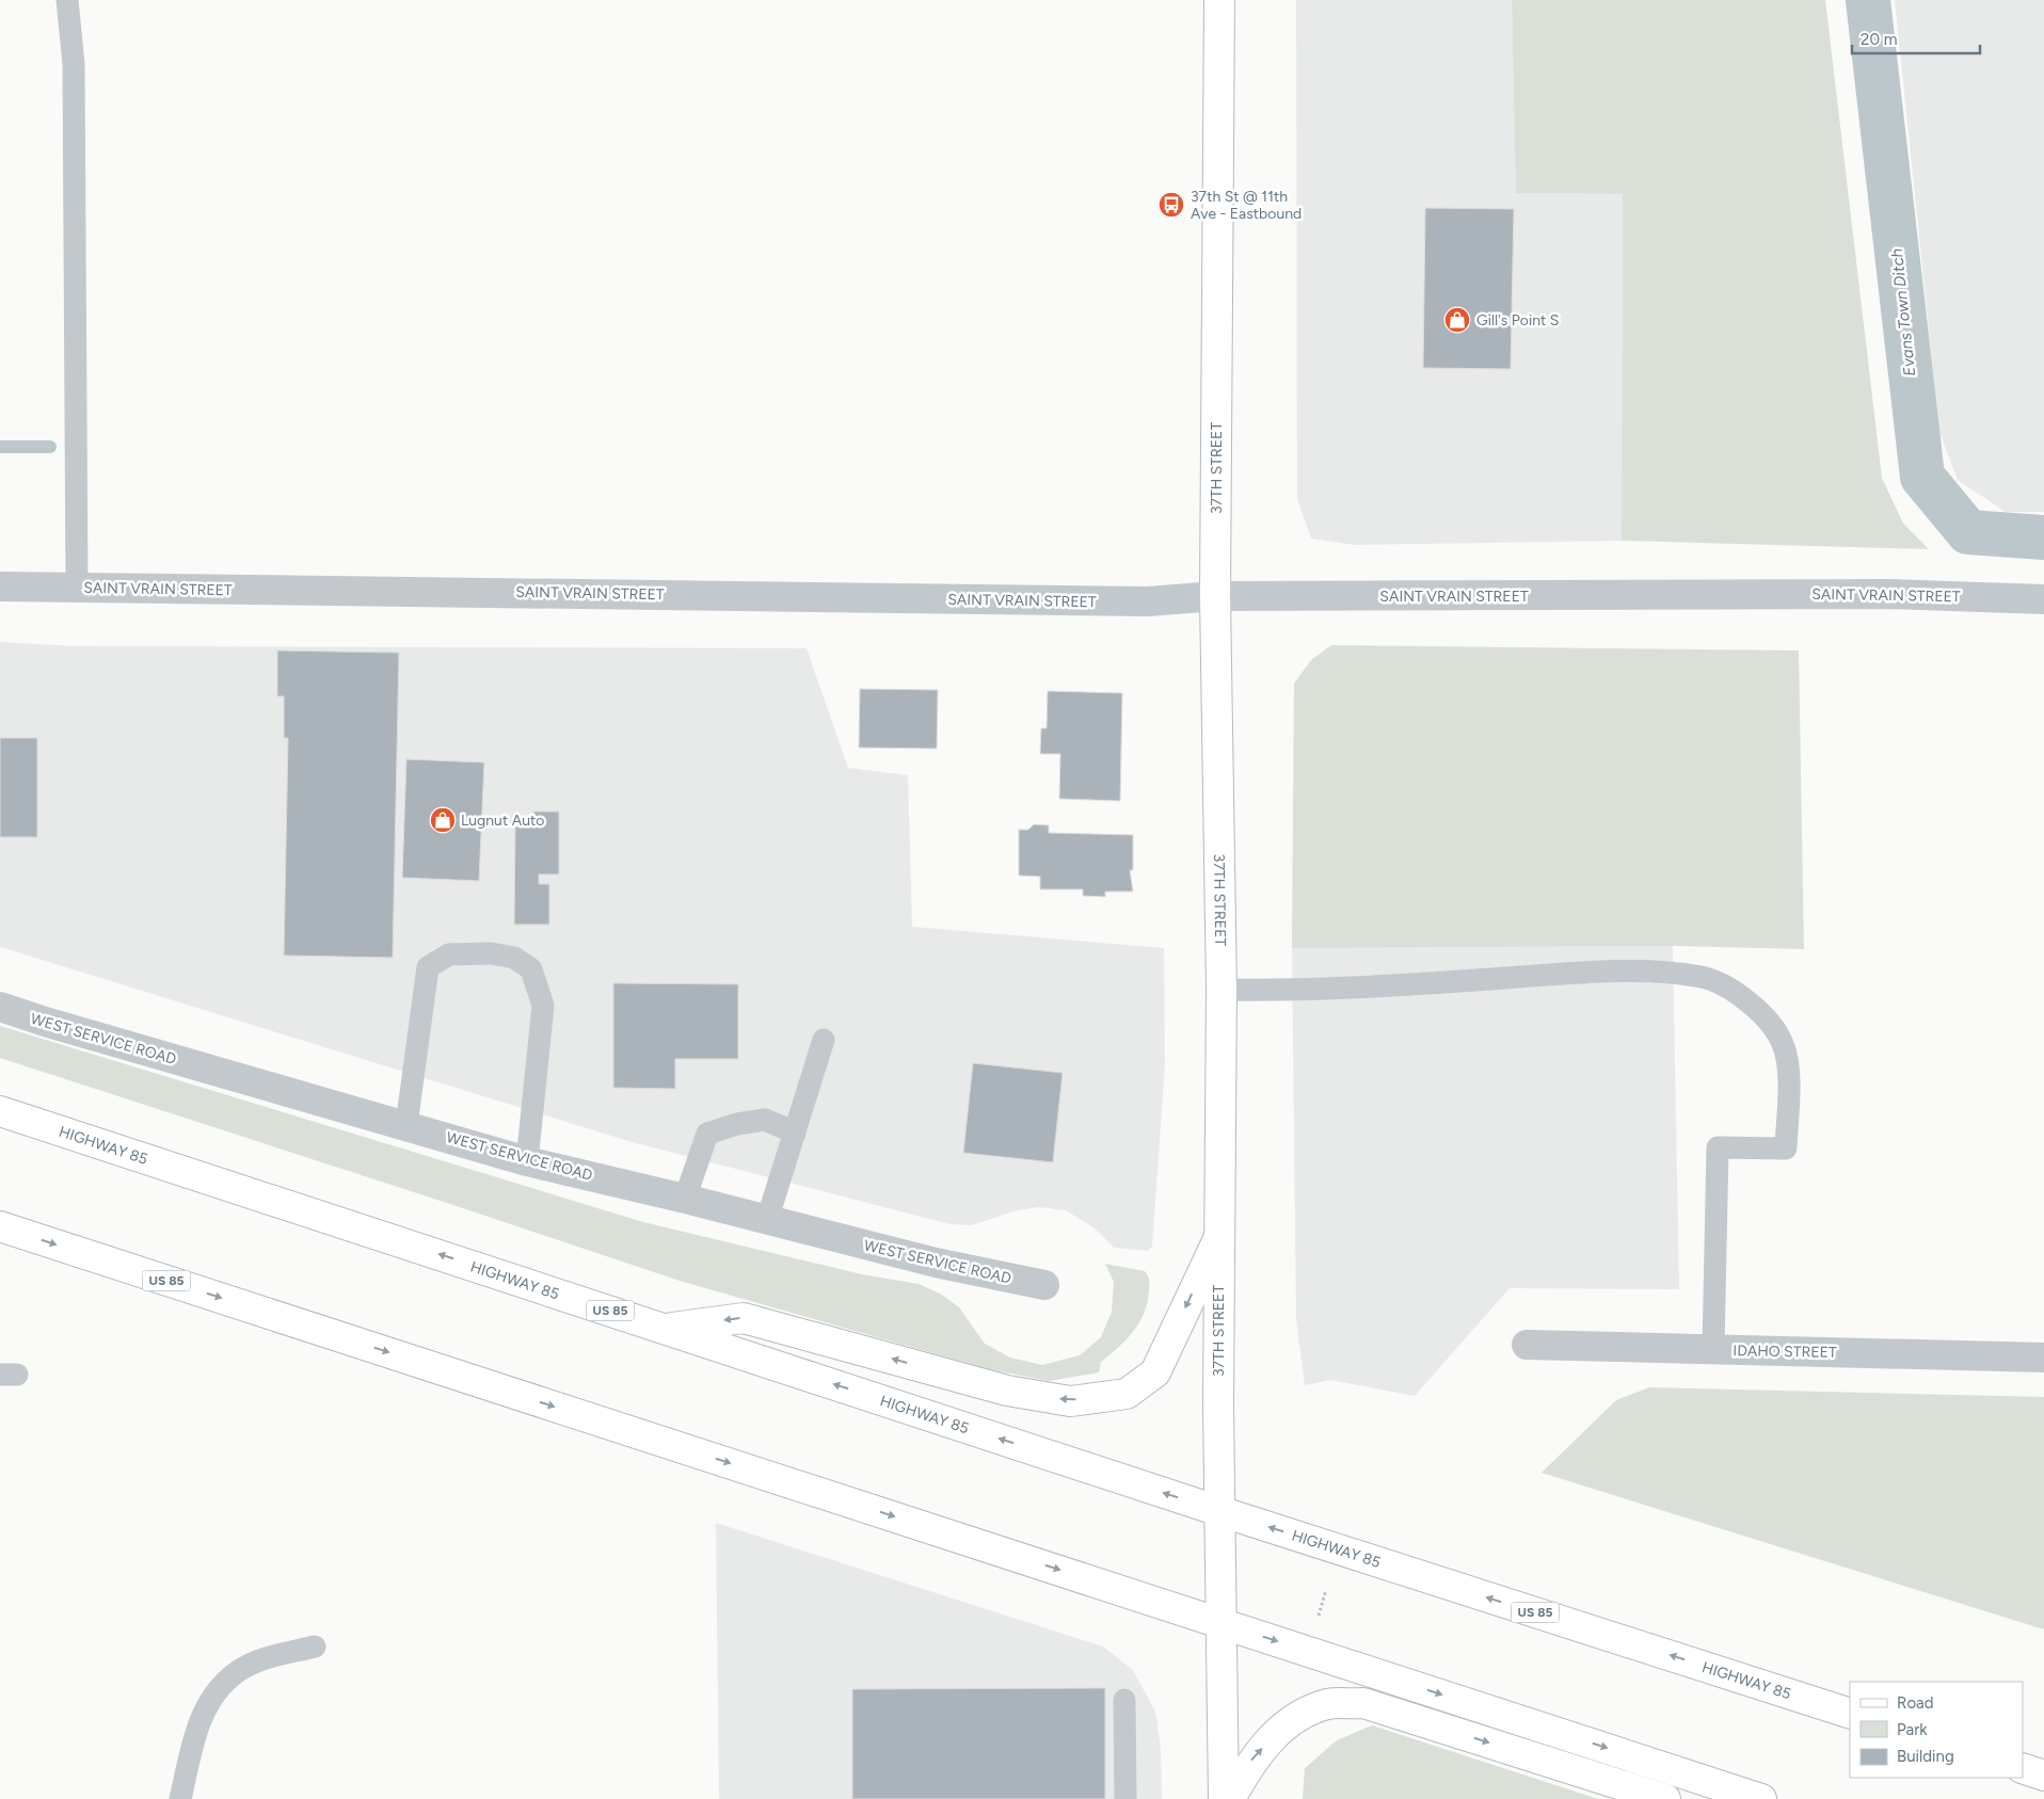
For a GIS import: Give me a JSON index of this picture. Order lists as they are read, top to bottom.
{
  "streets": {
    "main road": ["37TH STREET", "HIGHWAY 85", "US 85"],
    "street": ["SAINT VRAIN STREET", "WEST SERVICE ROAD", "IDAHO STREET"]
  },
  "crossings": [
    ["37TH STREET", "SAINT VRAIN STREET"],
    ["37TH STREET", "HIGHWAY 85"],
    ["37TH STREET", "US 85"]
  ],
  "water": ["Evans Town Ditch"],
  "places": {
    "bus stop": ["37th St @ 11th Ave - Eastbound"],
    "shop": ["Gill's Point S", "Lugnut Auto"]
  },
  "legend": ["Road", "Park", "Building"],
  "scale_bar": "20 m"
}
